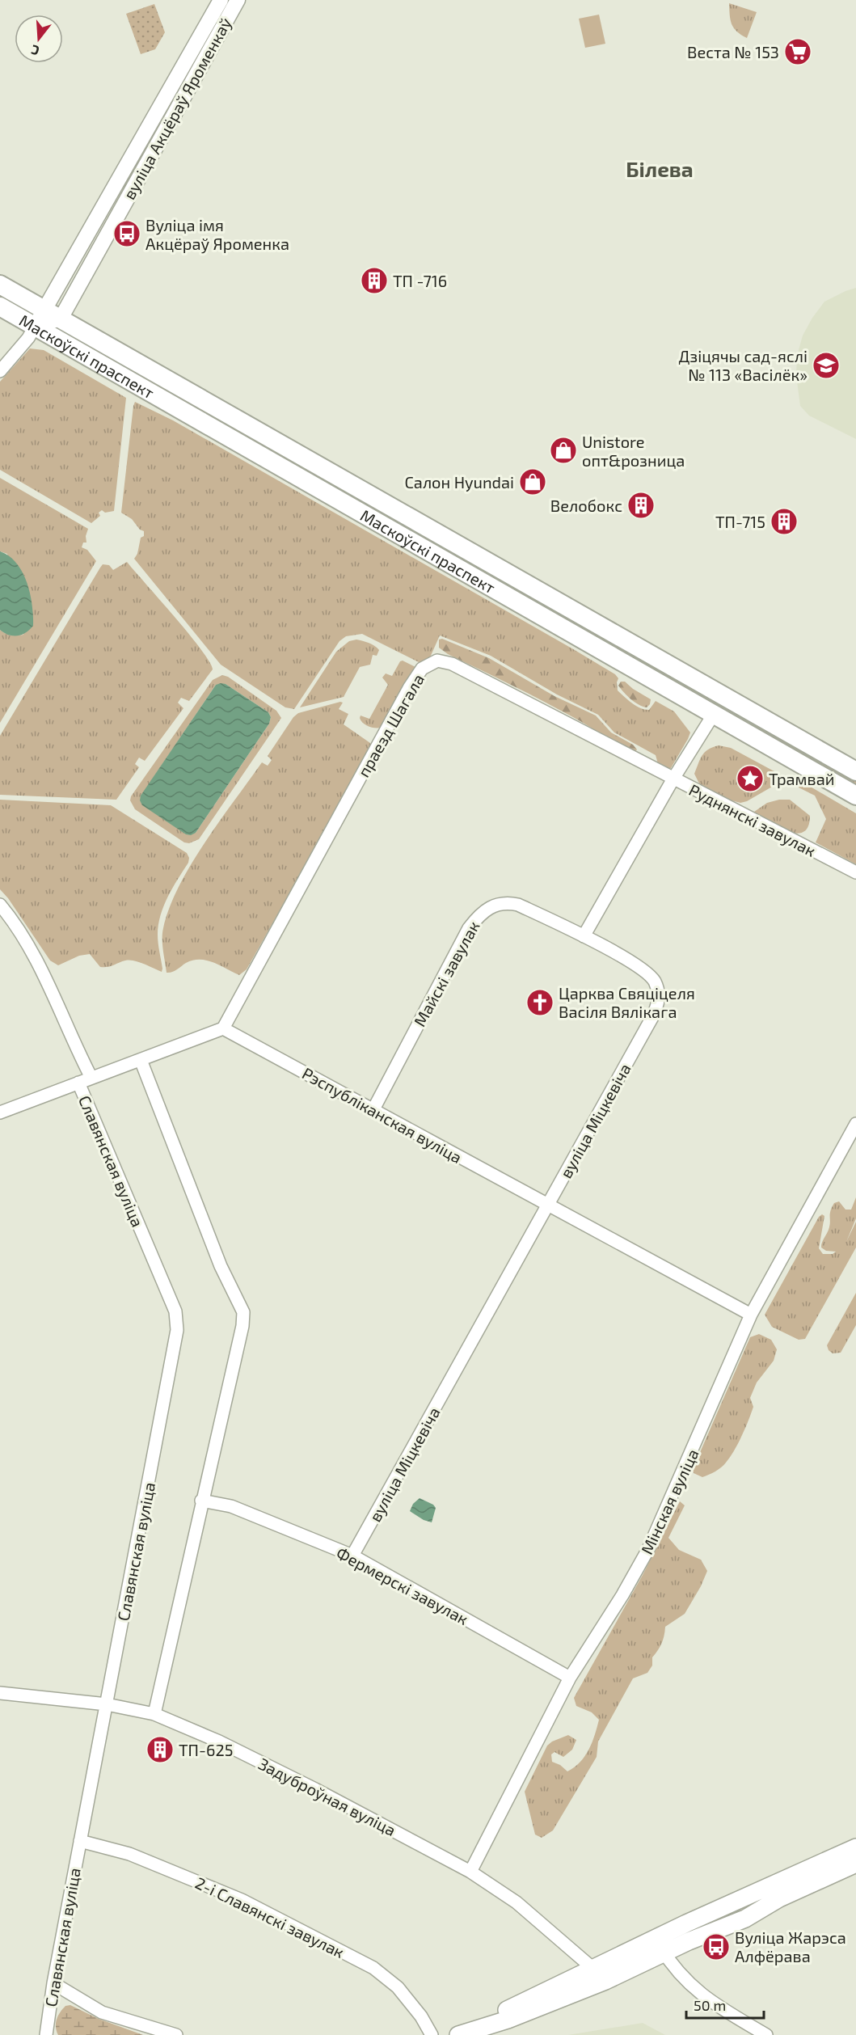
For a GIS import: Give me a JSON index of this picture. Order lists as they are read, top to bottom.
{
  "streets": {
    "main road": ["Маскоўскі праспект"],
    "street": [
      "вуліца Акцёраў Яроменкаў",
      "праезд Шагала",
      "Руднянскі завулак",
      "Майскі завулак",
      "Рэспубліканская вуліца",
      "вуліца Міцкевіча",
      "Славянская вуліца",
      "Мінская вуліца",
      "Фермерскі завулак",
      "Задуброўная вуліца",
      "2-і Славянскі завулак"
    ]
  },
  "crossings": [
    ["вуліца Акцёраў Яроменкаў", "Маскоўскі праспект"],
    ["праезд Шагала", "Руднянскі завулак"],
    ["праезд Шагала", "Рэспубліканская вуліца"],
    ["Майскі завулак", "Рэспубліканская вуліца"],
    ["Майскі завулак", "вуліца Міцкевіча"],
    ["Рэспубліканская вуліца", "вуліца Міцкевіча"],
    ["Рэспубліканская вуліца", "Мінская вуліца"],
    ["вуліца Міцкевіча", "Фермерскі завулак"],
    ["Славянская вуліца", "Задуброўная вуліца"],
    ["Славянская вуліца", "2-і Славянскі завулак"],
    ["Мінская вуліца", "Фермерскі завулак"],
    ["Мінская вуліца", "Задуброўная вуліца"]
  ],
  "districts": ["Білева"],
  "places": {
    "supermarket": ["Веста № 153"],
    "bus stop": ["Вуліца імя Акцёраў Яроменка", "Вуліца Жарэса Алфёрава"],
    "building": [
      "ТП -716",
      "Велобокс",
      "ТП-715",
      "ТП-625"
    ],
    "school or university": ["Дзіцячы сад-яслі № 113 «Васілёк»"],
    "shop": ["Unistore опт&розница", "Салон Hyundai"],
    "place": ["Трамвай"],
    "church": ["Царква Свяціцеля Васіля Вялікага"]
  },
  "scale_bar": "50 m",
  "north": "bottom"
}
